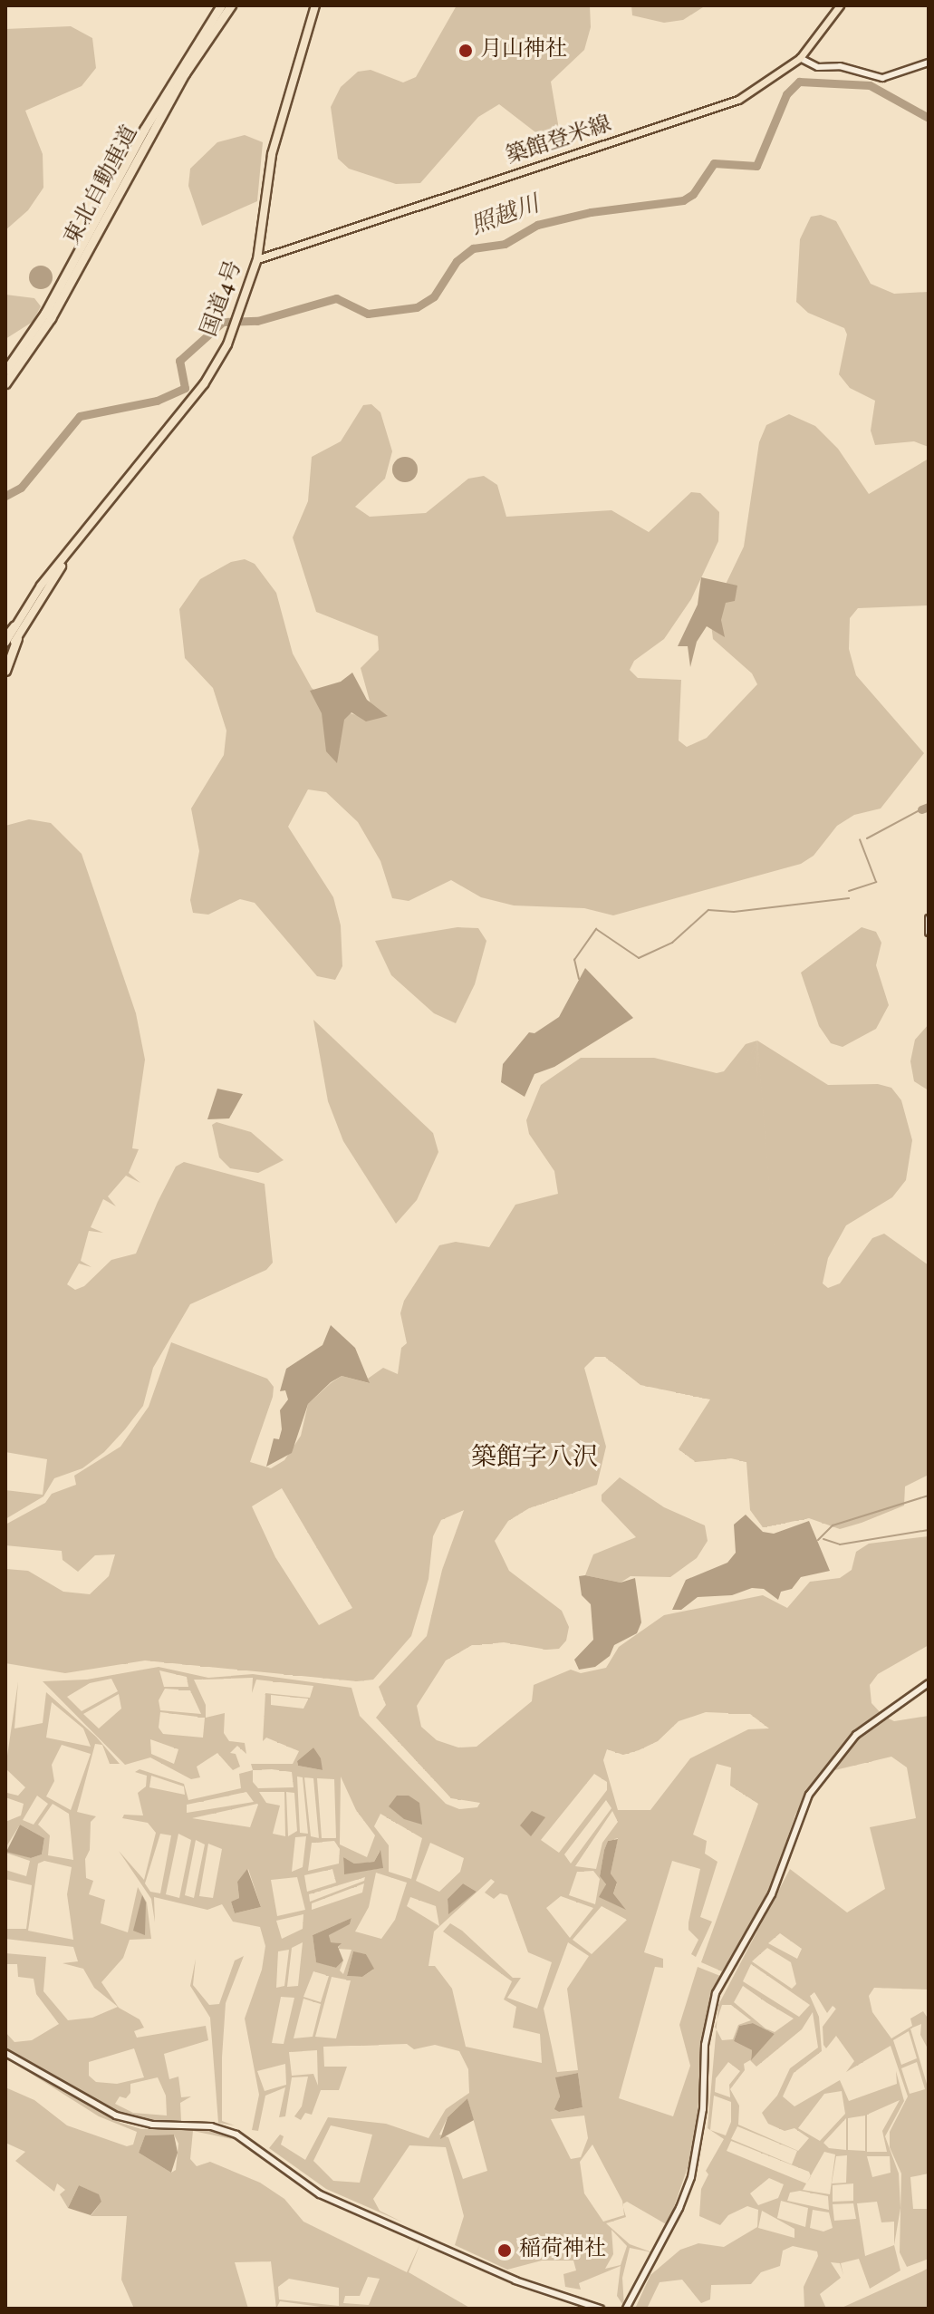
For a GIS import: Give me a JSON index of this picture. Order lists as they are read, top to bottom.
{
  "streets": {
    "highway": ["東北自動車道", "国道4号"],
    "main road": ["築館登米線"]
  },
  "crossings": [
    ["築館登米線", "国道4号"]
  ],
  "districts": ["築館字八沢"],
  "water": ["照越川"],
  "places": ["月山神社", "稲荷神社"]
}
